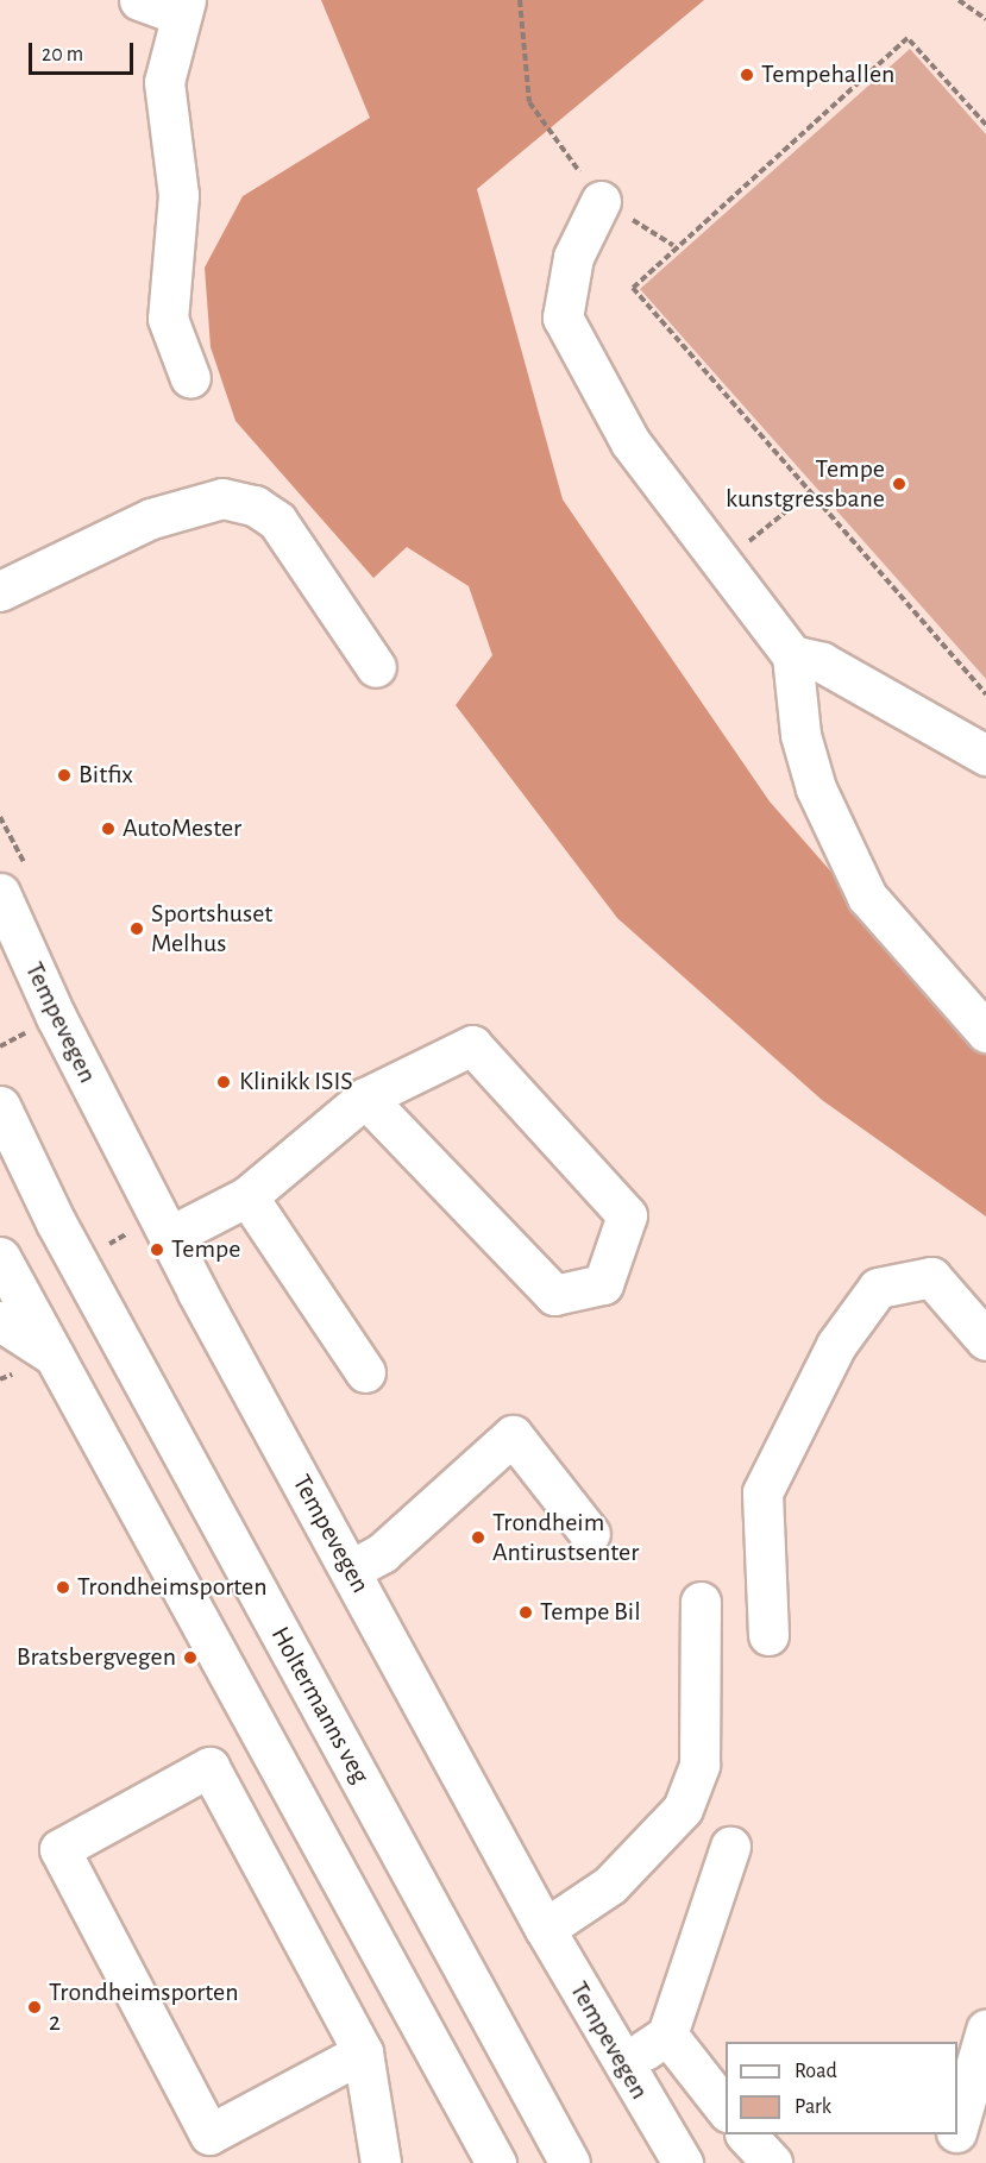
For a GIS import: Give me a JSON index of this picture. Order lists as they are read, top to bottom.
{
  "streets": {
    "main road": ["Tempevegen", "Holtermanns veg"]
  },
  "places": [
    "Tempehallen",
    "Tempe kunstgressbane",
    "Bitfix",
    "AutoMester",
    "Sportshuset Melhus",
    "Klinikk ISIS",
    "Tempe",
    "Trondheim Antirustsenter",
    "Trondheimsporten",
    "Tempe Bil",
    "Bratsbergvegen",
    "Trondheimsporten 2"
  ],
  "legend": ["Road", "Park"],
  "scale_bar": "20 m"
}
